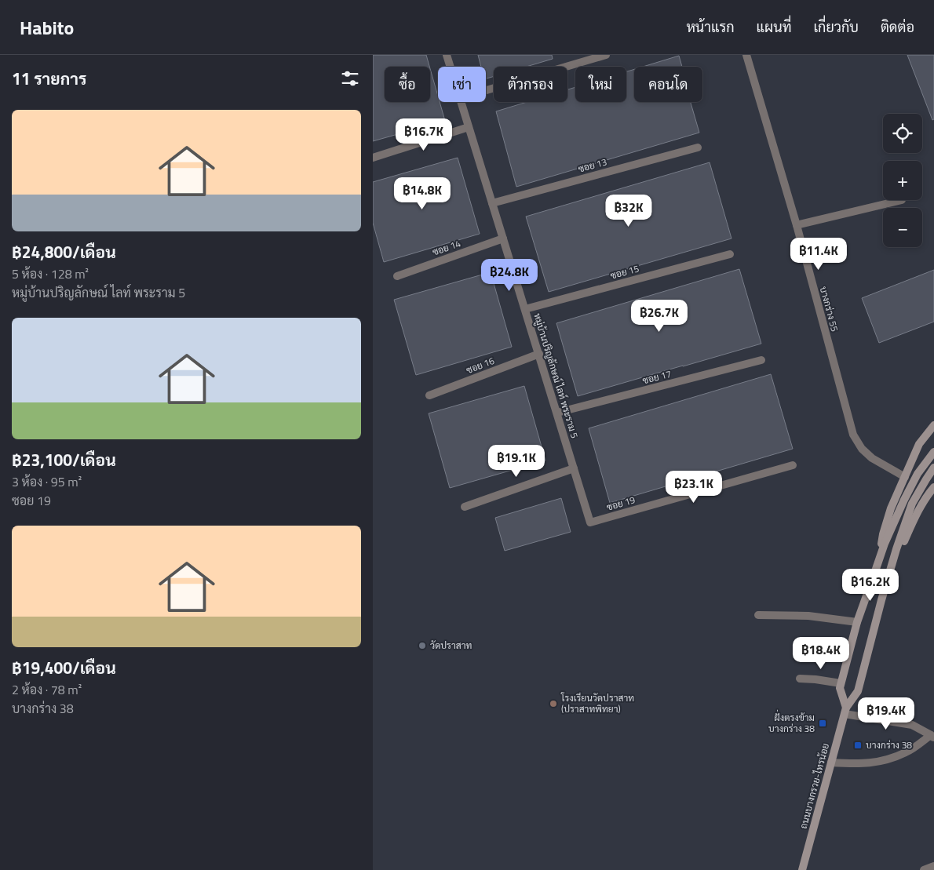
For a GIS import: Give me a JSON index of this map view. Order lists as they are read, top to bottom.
{
  "streets": {
    "main road": ["ถนนบางกรวย-ไทรน้อย"],
    "street": [
      "ซอย 13",
      "ซอย 14",
      "ซอย 15",
      "บางกร่าง 55",
      "ซอย 16",
      "หมู่บ้านปริญลักษณ์ ไลท์ พระราม 5",
      "ซอย 17",
      "ซอย 19"
    ]
  },
  "crossings": [
    ["ซอย 13", "หมู่บ้านปริญลักษณ์ ไลท์ พระราม 5"],
    ["ซอย 14", "หมู่บ้านปริญลักษณ์ ไลท์ พระราม 5"],
    ["ซอย 15", "หมู่บ้านปริญลักษณ์ ไลท์ พระราม 5"],
    ["ซอย 16", "หมู่บ้านปริญลักษณ์ ไลท์ พระราม 5"],
    ["หมู่บ้านปริญลักษณ์ ไลท์ พระราม 5", "ซอย 17"],
    ["หมู่บ้านปริญลักษณ์ ไลท์ พระราม 5", "ซอย 19"]
  ],
  "places": {
    "other": ["วัดปราสาท", "โรงเรียนวัดปราสาท (ปราสาทพิทยา)"],
    "transit": ["ฝั่งตรงข้าม บางกร่าง 38", "บางกร่าง 38"]
  },
  "page": {
    "header": "Habito",
    "nav": [
      "หน้าแรก",
      "แผนที่",
      "เกี่ยวกับ",
      "ติดต่อ"
    ],
    "heading": "11 รายการ",
    "chip": [
      "ซื้อ",
      "เช่า",
      "ตัวกรอง",
      "ใหม่",
      "คอนโด"
    ],
    "list": [
      {
        "name": "฿24,800/เดือน",
        "note": "5 ห้อง · 128 m² · หมู่บ้านปริญลักษณ์ ไลท์ พระราม 5"
      },
      {
        "name": "฿23,100/เดือน",
        "note": "3 ห้อง · 95 m² · ซอย 19"
      },
      {
        "name": "฿19,400/เดือน",
        "note": "2 ห้อง · 78 m² · บางกร่าง 38"
      }
    ],
    "map_buttons": ["+", "−"],
    "price": [
      "฿16.7K",
      "฿14.8K",
      "฿32K",
      "฿11.4K",
      "฿24.8K",
      "฿26.7K",
      "฿19.1K",
      "฿23.1K",
      "฿16.2K",
      "฿18.4K",
      "฿19.4K"
    ]
  }
}
